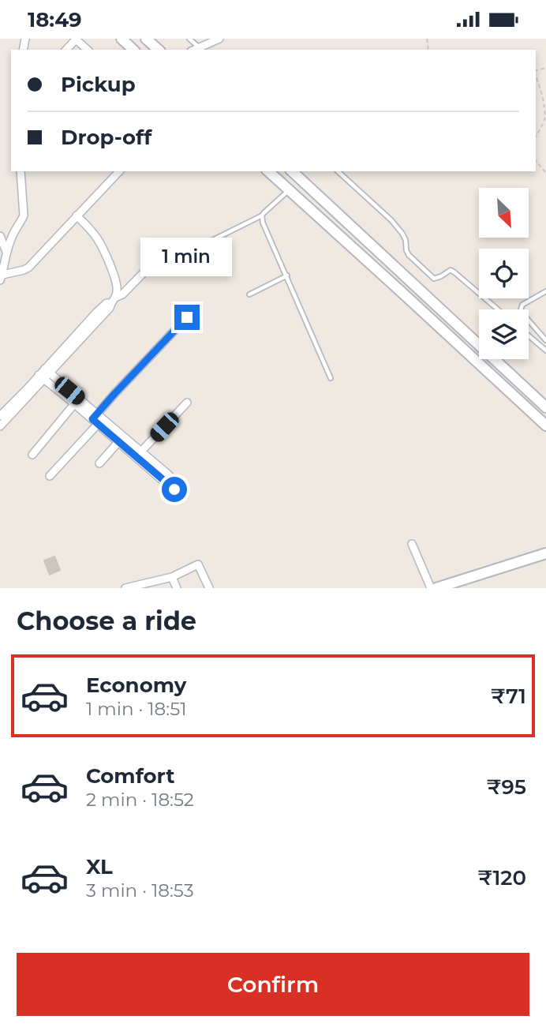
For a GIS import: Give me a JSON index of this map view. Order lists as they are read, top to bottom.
{
  "north": "bottom right",
  "page": {
    "status": "18:49",
    "banner": ["Pickup", "Drop-off"],
    "bubble": "1 min",
    "heading": "Choose a ride",
    "list": [
      {
        "name": "Economy",
        "note": "1 min · 18:51",
        "value": "₹71"
      },
      {
        "name": "Comfort",
        "note": "2 min · 18:52",
        "value": "₹95"
      },
      {
        "name": "XL",
        "note": "3 min · 18:53",
        "value": "₹120"
      }
    ],
    "buttons": "Confirm"
  }
}
